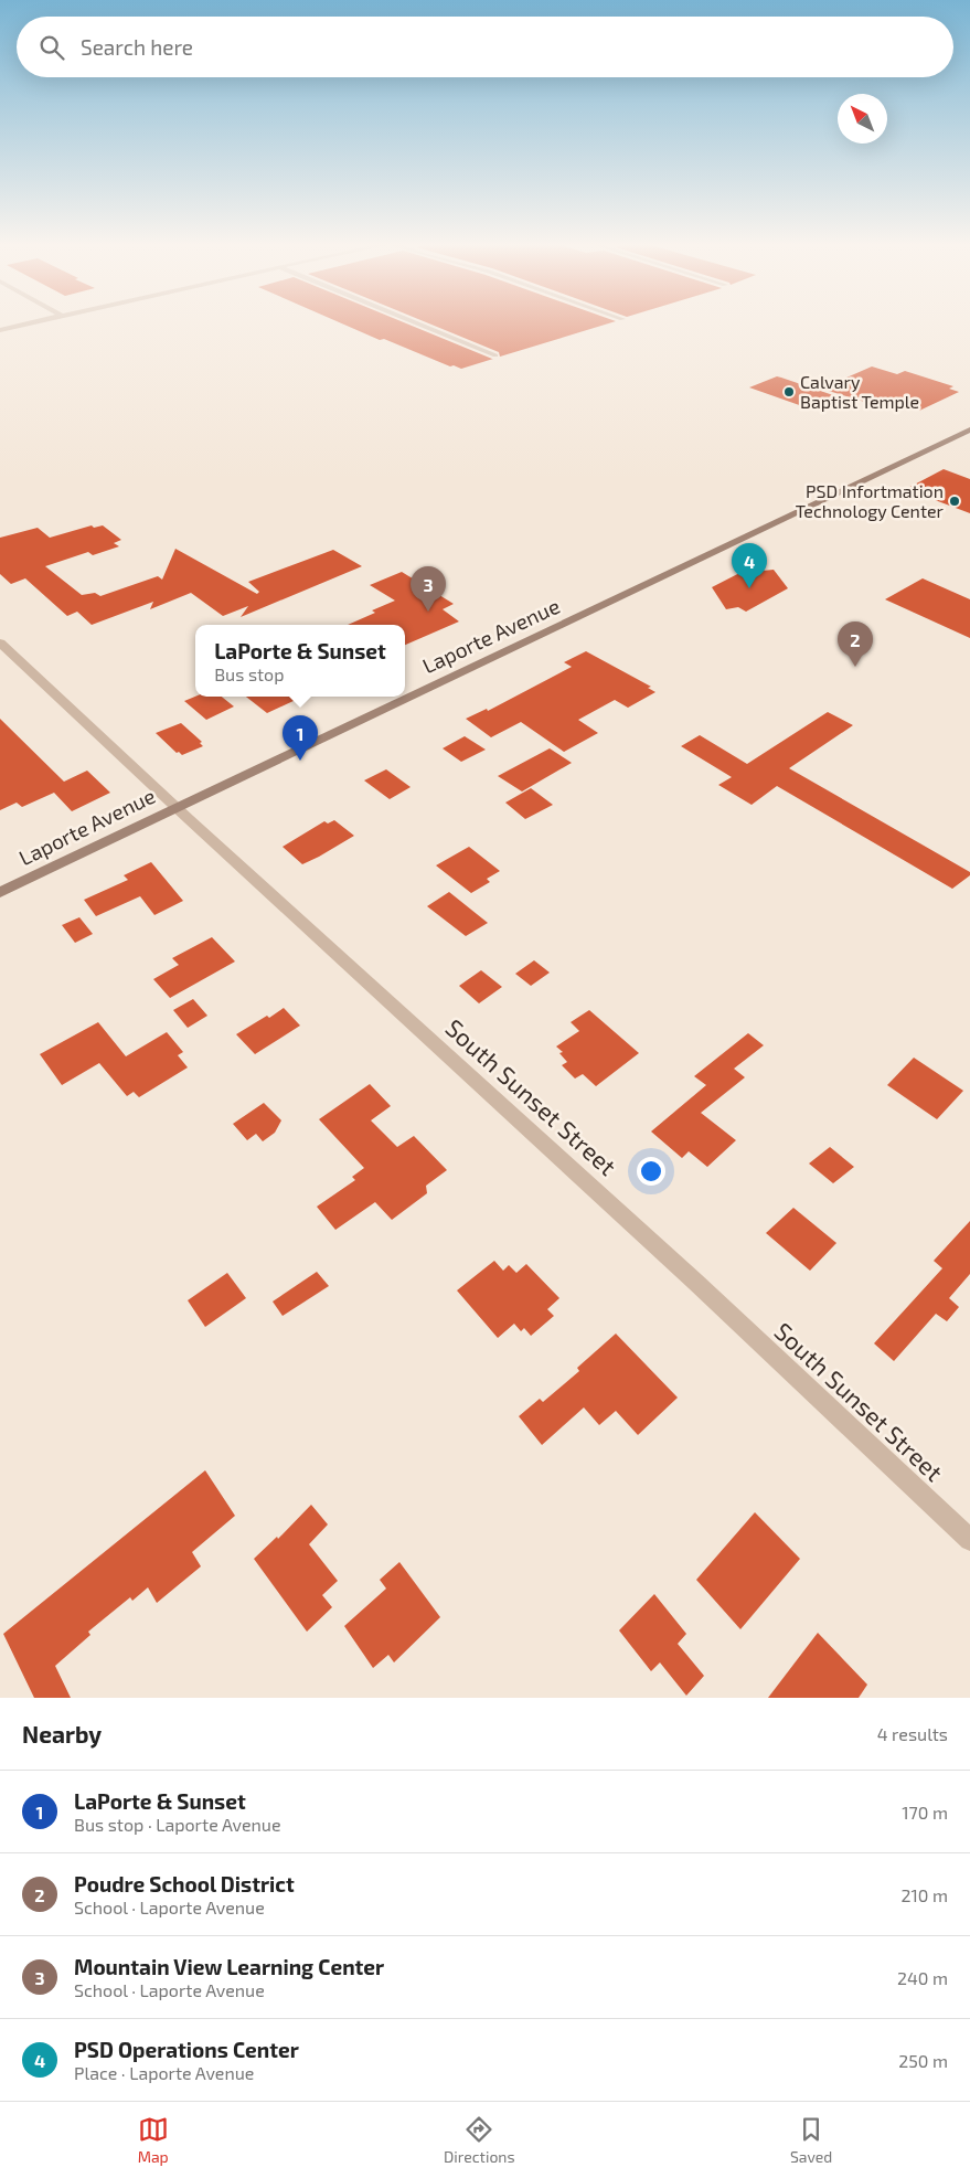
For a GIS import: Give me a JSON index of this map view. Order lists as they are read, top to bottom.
{
  "streets": {
    "street": ["Laporte Avenue", "South Sunset Street"]
  },
  "crossings": [
    ["Laporte Avenue", "South Sunset Street"]
  ],
  "places": ["Calvary Baptist Temple", "PSD Infortmation Technology Center"],
  "north": "top left",
  "page": {
    "search": "Search here",
    "pins": [
      "4",
      "3",
      "2",
      "1"
    ],
    "popup": ["LaPorte & Sunset", "Bus stop"],
    "heading": ["Nearby", "4 results"],
    "list": [
      {
        "mark": "1",
        "name": "LaPorte & Sunset",
        "note": "Bus stop · Laporte Avenue",
        "value": "170 m"
      },
      {
        "mark": "2",
        "name": "Poudre School District",
        "note": "School · Laporte Avenue",
        "value": "210 m"
      },
      {
        "mark": "3",
        "name": "Mountain View Learning Center",
        "note": "School · Laporte Avenue",
        "value": "240 m"
      },
      {
        "mark": "4",
        "name": "PSD Operations Center",
        "note": "Place · Laporte Avenue",
        "value": "250 m"
      }
    ],
    "nav": ["Map", "Directions", "Saved"]
  }
}
